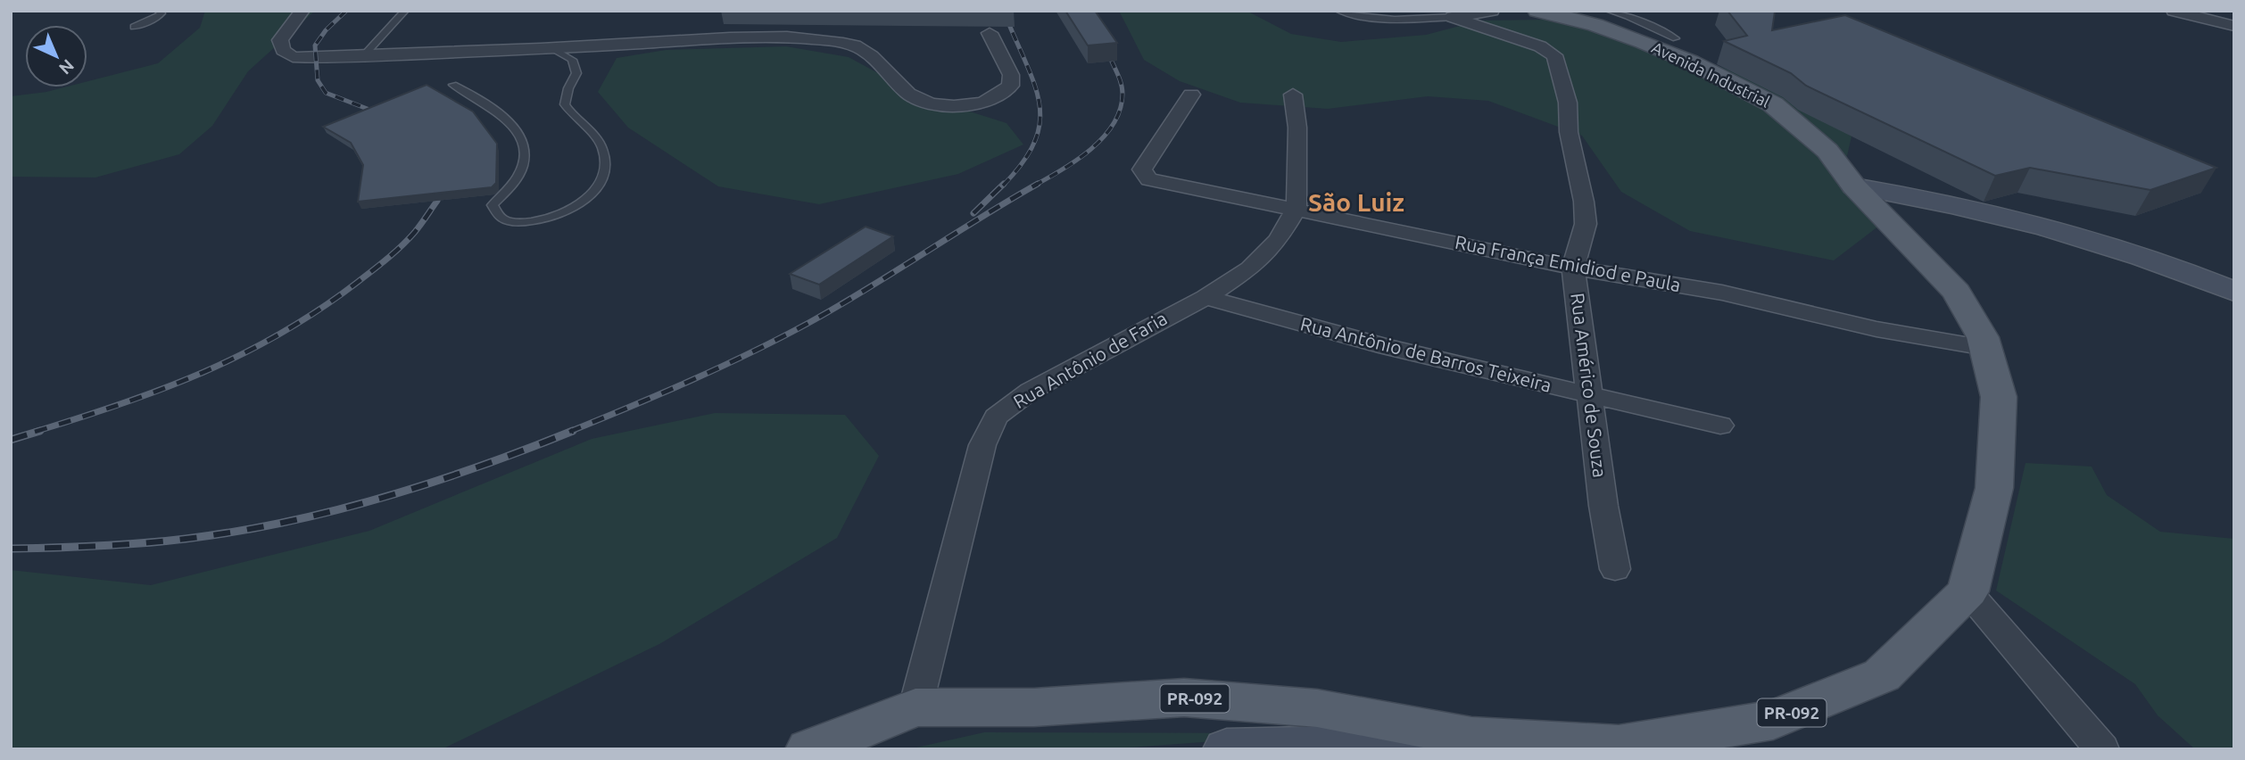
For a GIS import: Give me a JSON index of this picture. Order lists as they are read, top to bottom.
{
  "streets": {
    "main road": ["Avenida Industrial", "PR-092"],
    "street": [
      "Rua França Emidiod e Paula",
      "Rua Antônio de Barros Teixeira",
      "Rua Antônio de Faria",
      "Rua Américo de Souza"
    ]
  },
  "crossings": [
    ["Avenida Industrial", "Rua França Emidiod e Paula"],
    ["Avenida Industrial", "PR-092"],
    ["Rua França Emidiod e Paula", "Rua Antônio de Faria"],
    ["Rua França Emidiod e Paula", "Rua Américo de Souza"],
    ["Rua Antônio de Barros Teixeira", "Rua Antônio de Faria"],
    ["Rua Antônio de Barros Teixeira", "Rua Américo de Souza"],
    ["Rua Antônio de Faria", "PR-092"]
  ],
  "districts": ["São Luiz"],
  "north": "bottom right"
}
